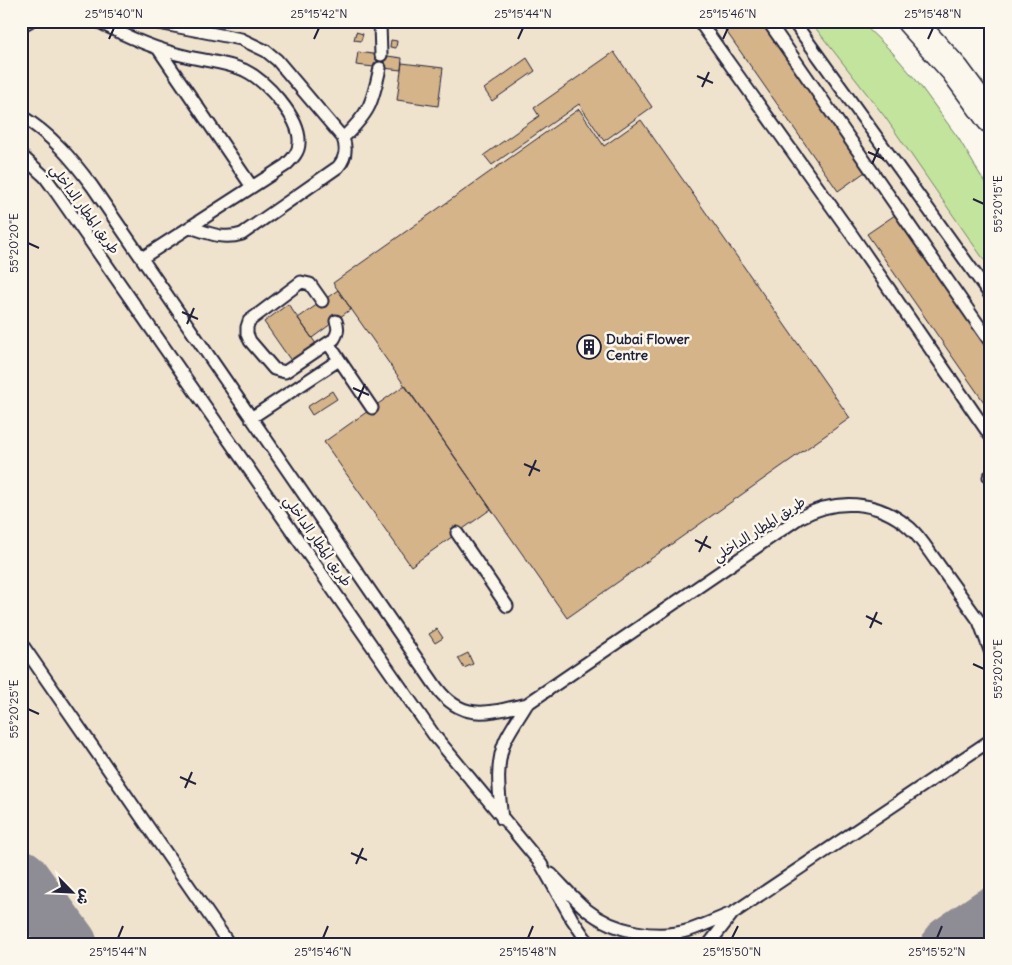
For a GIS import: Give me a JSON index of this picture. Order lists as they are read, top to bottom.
{
  "streets": {
    "lane": ["طريق المطار الداخلي"]
  },
  "places": {
    "building": ["Dubai Flower Centre"]
  },
  "north": "bottom right",
  "coordinates": [
    "25°15'40\"N",
    "25°15'42\"N",
    "25°15'44\"N",
    "25°15'46\"N",
    "25°15'48\"N",
    "55°20'15\"E",
    "55°20'20\"E",
    "55°20'25\"E",
    "25°15'50\"N",
    "25°15'52\"N"
  ]
}
